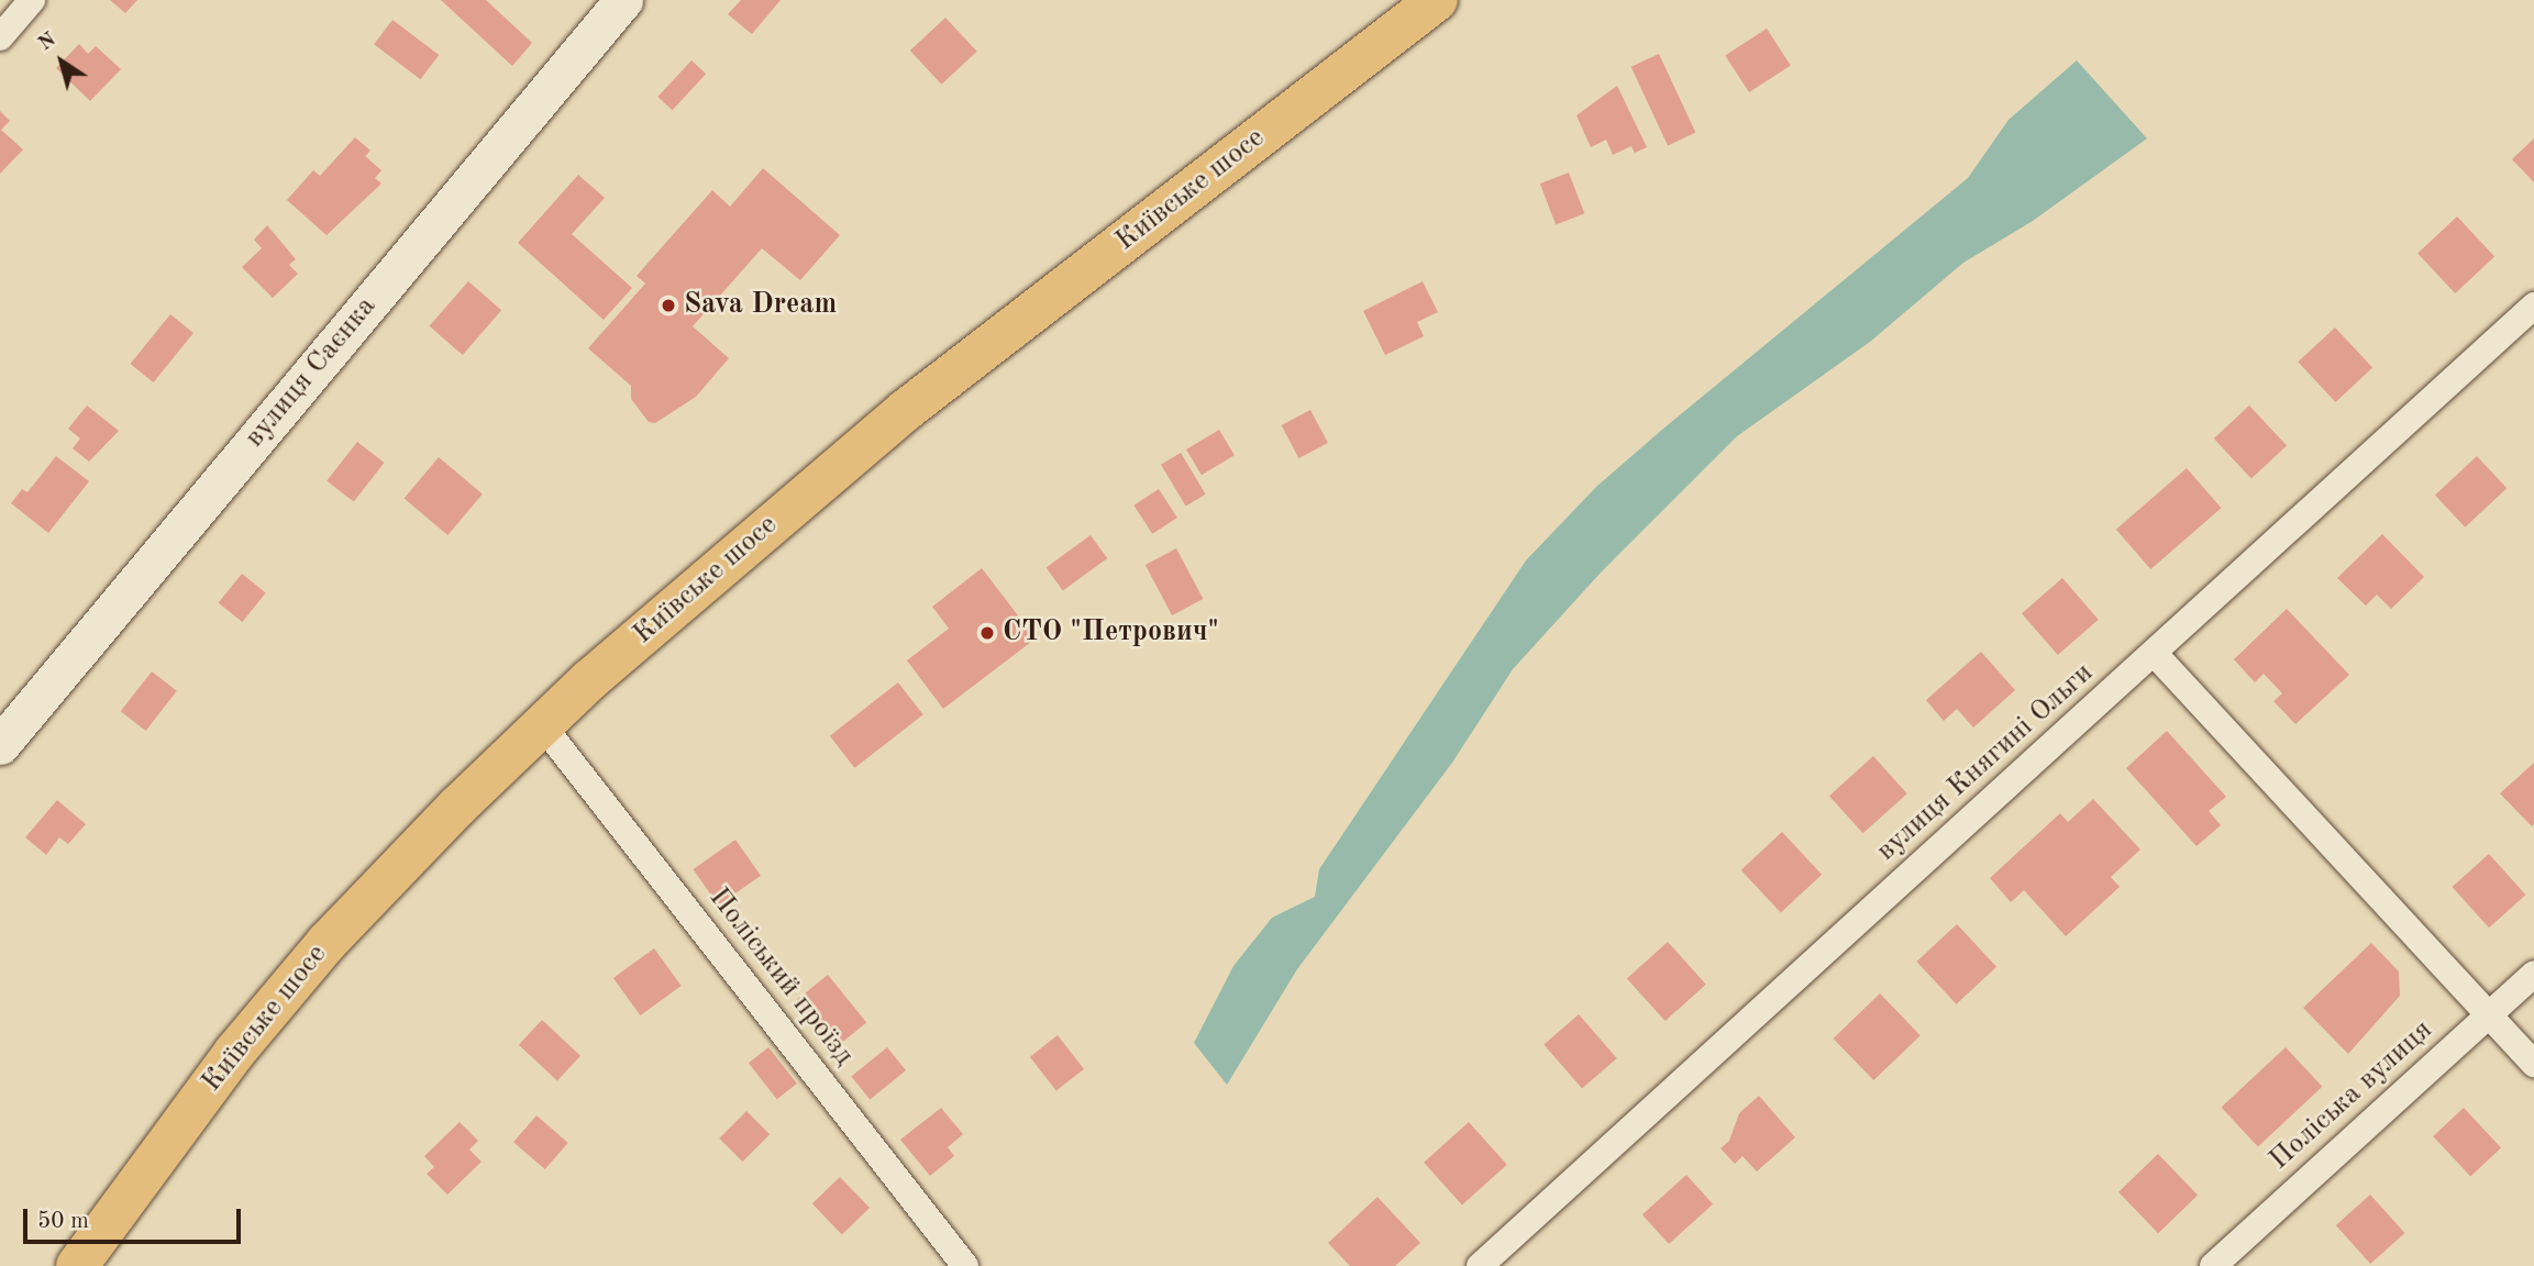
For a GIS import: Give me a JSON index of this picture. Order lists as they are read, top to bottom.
{
  "streets": {
    "main road": ["Київське шосе"],
    "street": [
      "вулиця Саєнка",
      "вулиця Княгині Ольги",
      "Поліський проїзд",
      "Поліська вулиця"
    ]
  },
  "crossings": [
    ["Київське шосе", "Поліський проїзд"]
  ],
  "places": ["Sava Dream", "СТО \"Петрович\""],
  "scale_bar": "50 m",
  "north": "top left"
}
